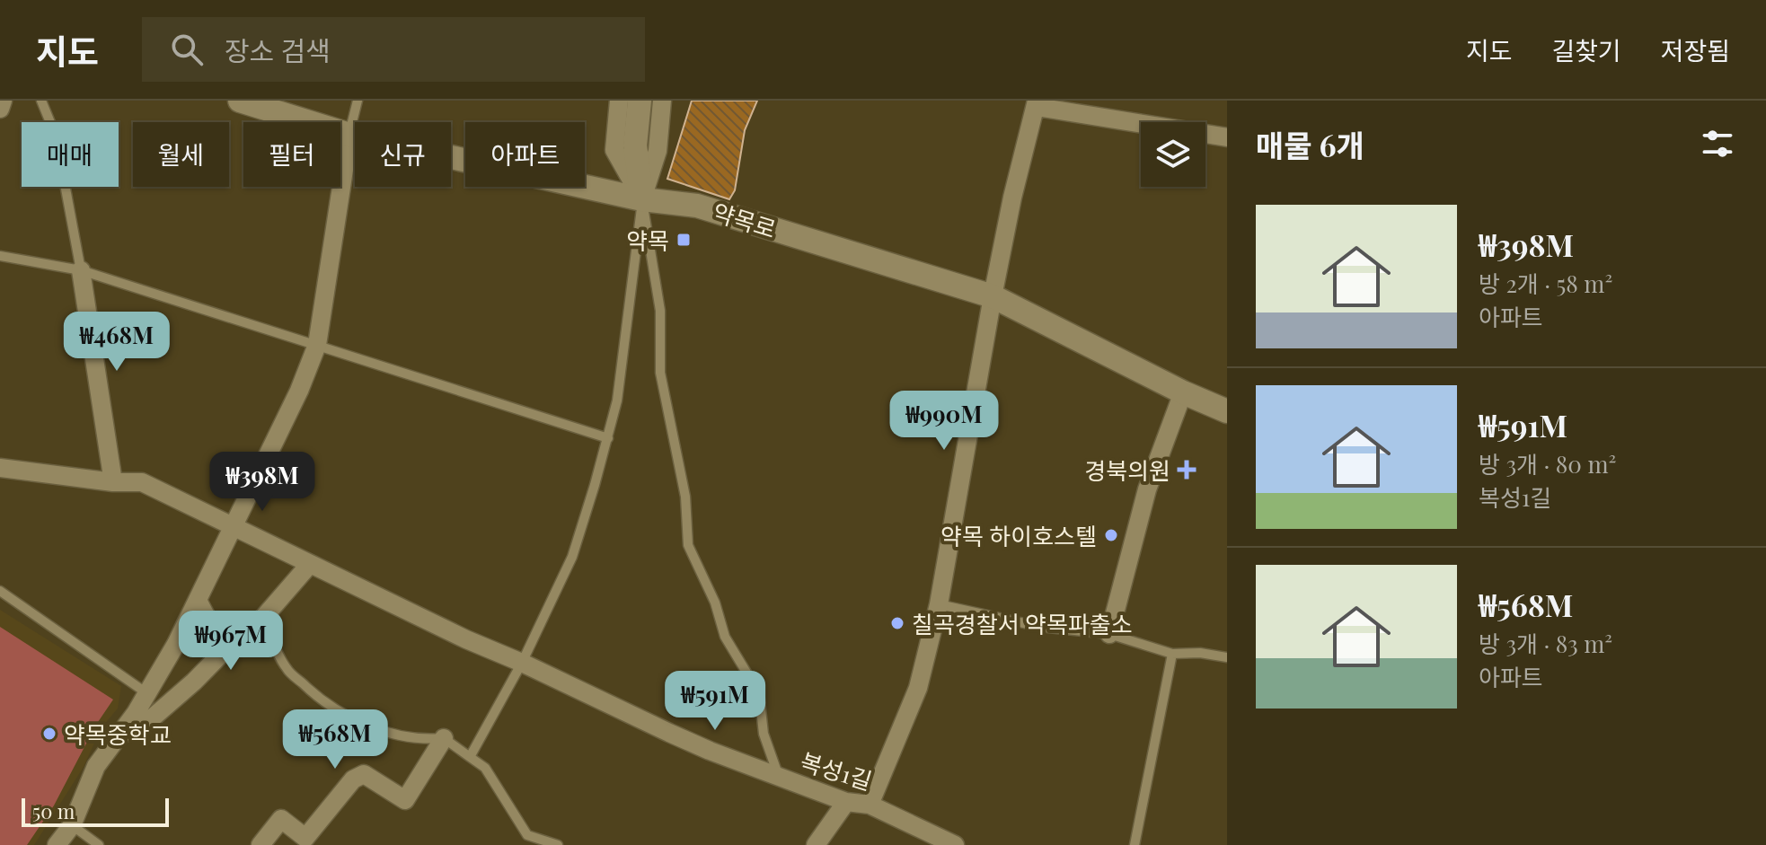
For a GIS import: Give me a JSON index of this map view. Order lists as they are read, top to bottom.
{
  "streets": {
    "street": ["약목로", "복성1길"]
  },
  "places": {
    "transit": ["약목"],
    "health": ["경북의원"],
    "other": ["약목 하이호스텔", "칠곡경찰서 약목파출소", "약목중학교"]
  },
  "scale_bar": "50 m",
  "page": {
    "header": "지도",
    "search": "장소 검색",
    "nav": ["지도", "길찾기", "저장됨"],
    "heading": "매물 6개",
    "chip": [
      "매매",
      "월세",
      "필터",
      "신규",
      "아파트"
    ],
    "list": [
      {
        "name": "₩398M",
        "note": "방 2개 · 58 m² · 아파트"
      },
      {
        "name": "₩591M",
        "note": "방 3개 · 80 m² · 복성1길"
      },
      {
        "name": "₩568M",
        "note": "방 3개 · 83 m² · 아파트"
      }
    ],
    "price": [
      "₩468M",
      "₩990M",
      "₩398M",
      "₩967M",
      "₩591M",
      "₩568M"
    ],
    "scale": "50 m"
  }
}
